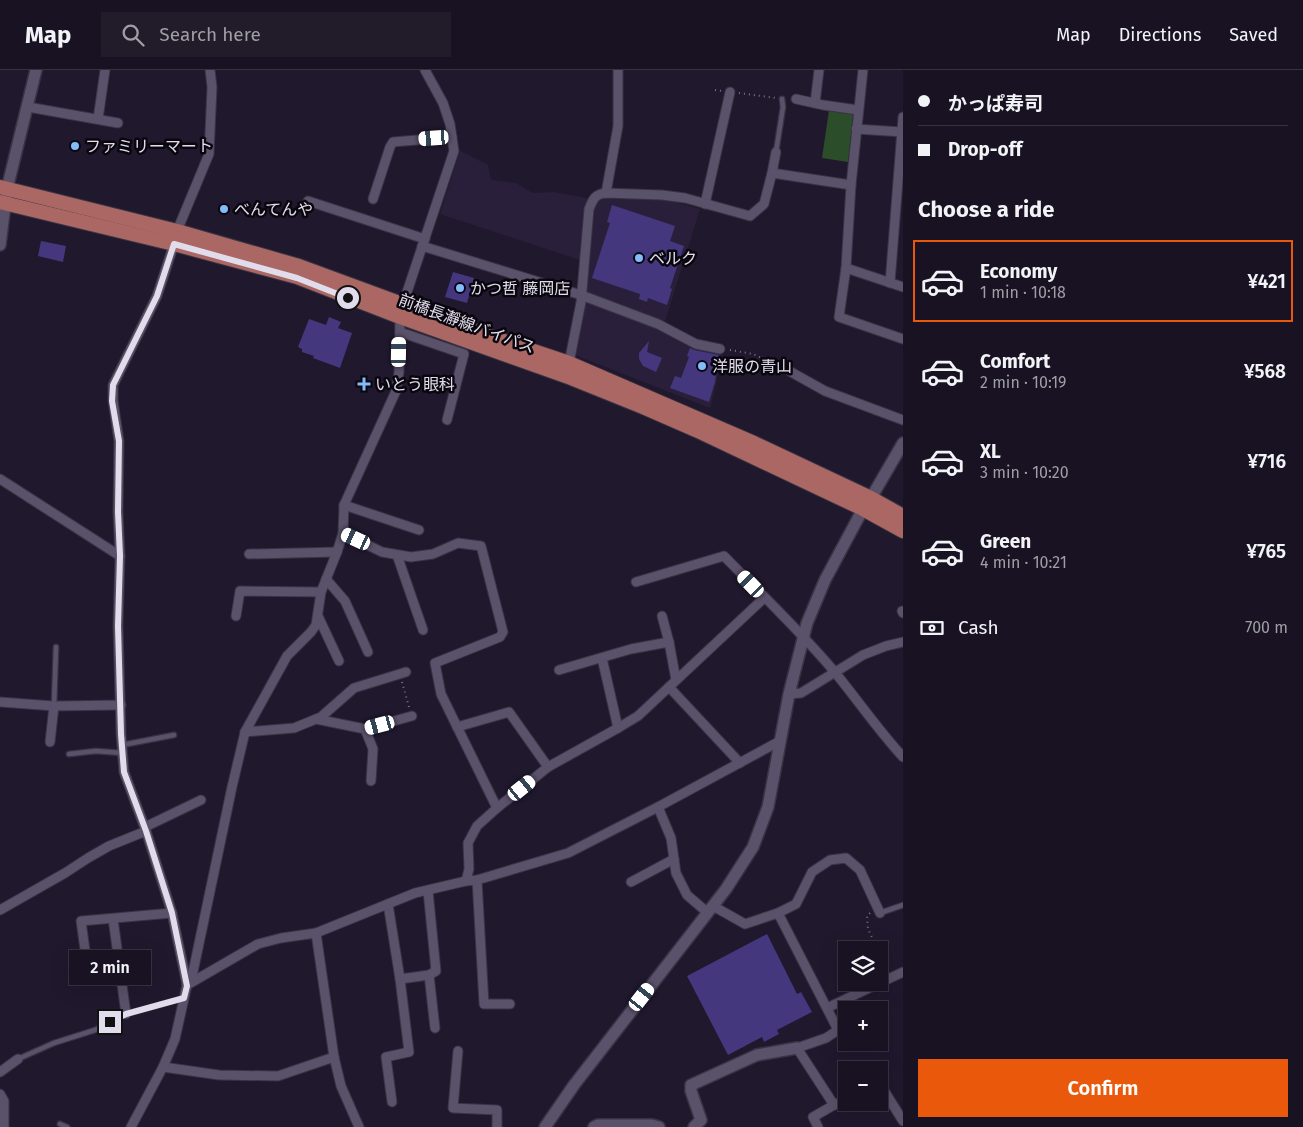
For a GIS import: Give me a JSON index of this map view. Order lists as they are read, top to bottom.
{
  "streets": {
    "main road": ["前橋長瀞線バイパス"]
  },
  "places": {
    "other": [
      "ファミリーマート",
      "べんてんや",
      "ベルク",
      "かつ哲 藤岡店",
      "洋服の青山"
    ],
    "health": ["いとう眼科"]
  },
  "page": {
    "header": "Map",
    "search": "Search here",
    "nav": ["Map", "Directions", "Saved"],
    "banner": ["かっぱ寿司", "Drop-off"],
    "heading": "Choose a ride",
    "list": [
      {
        "name": "Economy",
        "note": "1 min · 10:18",
        "value": "¥421"
      },
      {
        "name": "Comfort",
        "note": "2 min · 10:19",
        "value": "¥568"
      },
      {
        "name": "XL",
        "note": "3 min · 10:20",
        "value": "¥716"
      },
      {
        "name": "Green",
        "note": "4 min · 10:21",
        "value": "¥765"
      }
    ],
    "pay": ["Cash", "700 m"],
    "map_buttons": ["+", "−"],
    "bubble": "2 min",
    "buttons": "Confirm"
  }
}
